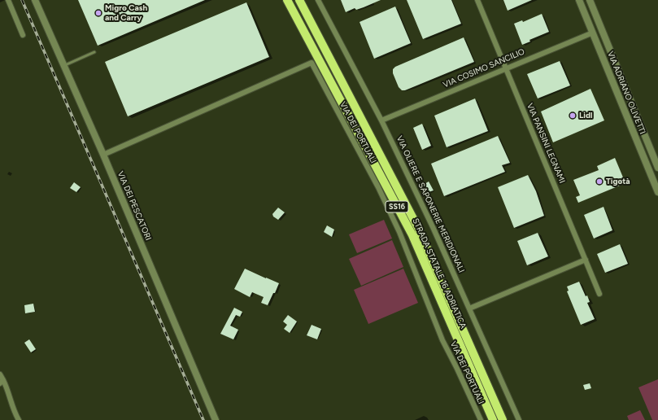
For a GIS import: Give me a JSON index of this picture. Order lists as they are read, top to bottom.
{
  "streets": {
    "highway": ["SS16", "STRADA STATALE 16 ADRIATICA"],
    "street": [
      "VIA COSIMO SANCILIO",
      "VIA ADRIANO OLIVETTI",
      "VIA DEI PORTUALI",
      "VIA PANSINI LEGNAMI",
      "VIA OLIERE E SAPONERIE MERIDIONALI",
      "VIA DEI PESCATORI"
    ]
  },
  "crossings": [
    ["VIA COSIMO SANCILIO", "VIA ADRIANO OLIVETTI"],
    ["VIA COSIMO SANCILIO", "VIA PANSINI LEGNAMI"],
    ["VIA COSIMO SANCILIO", "VIA OLIERE E SAPONERIE MERIDIONALI"],
    ["VIA DEI PORTUALI", "VIA DEI PESCATORI"]
  ],
  "places": ["Migro Cash and Carry", "Lidl", "Tigotà"]
}
